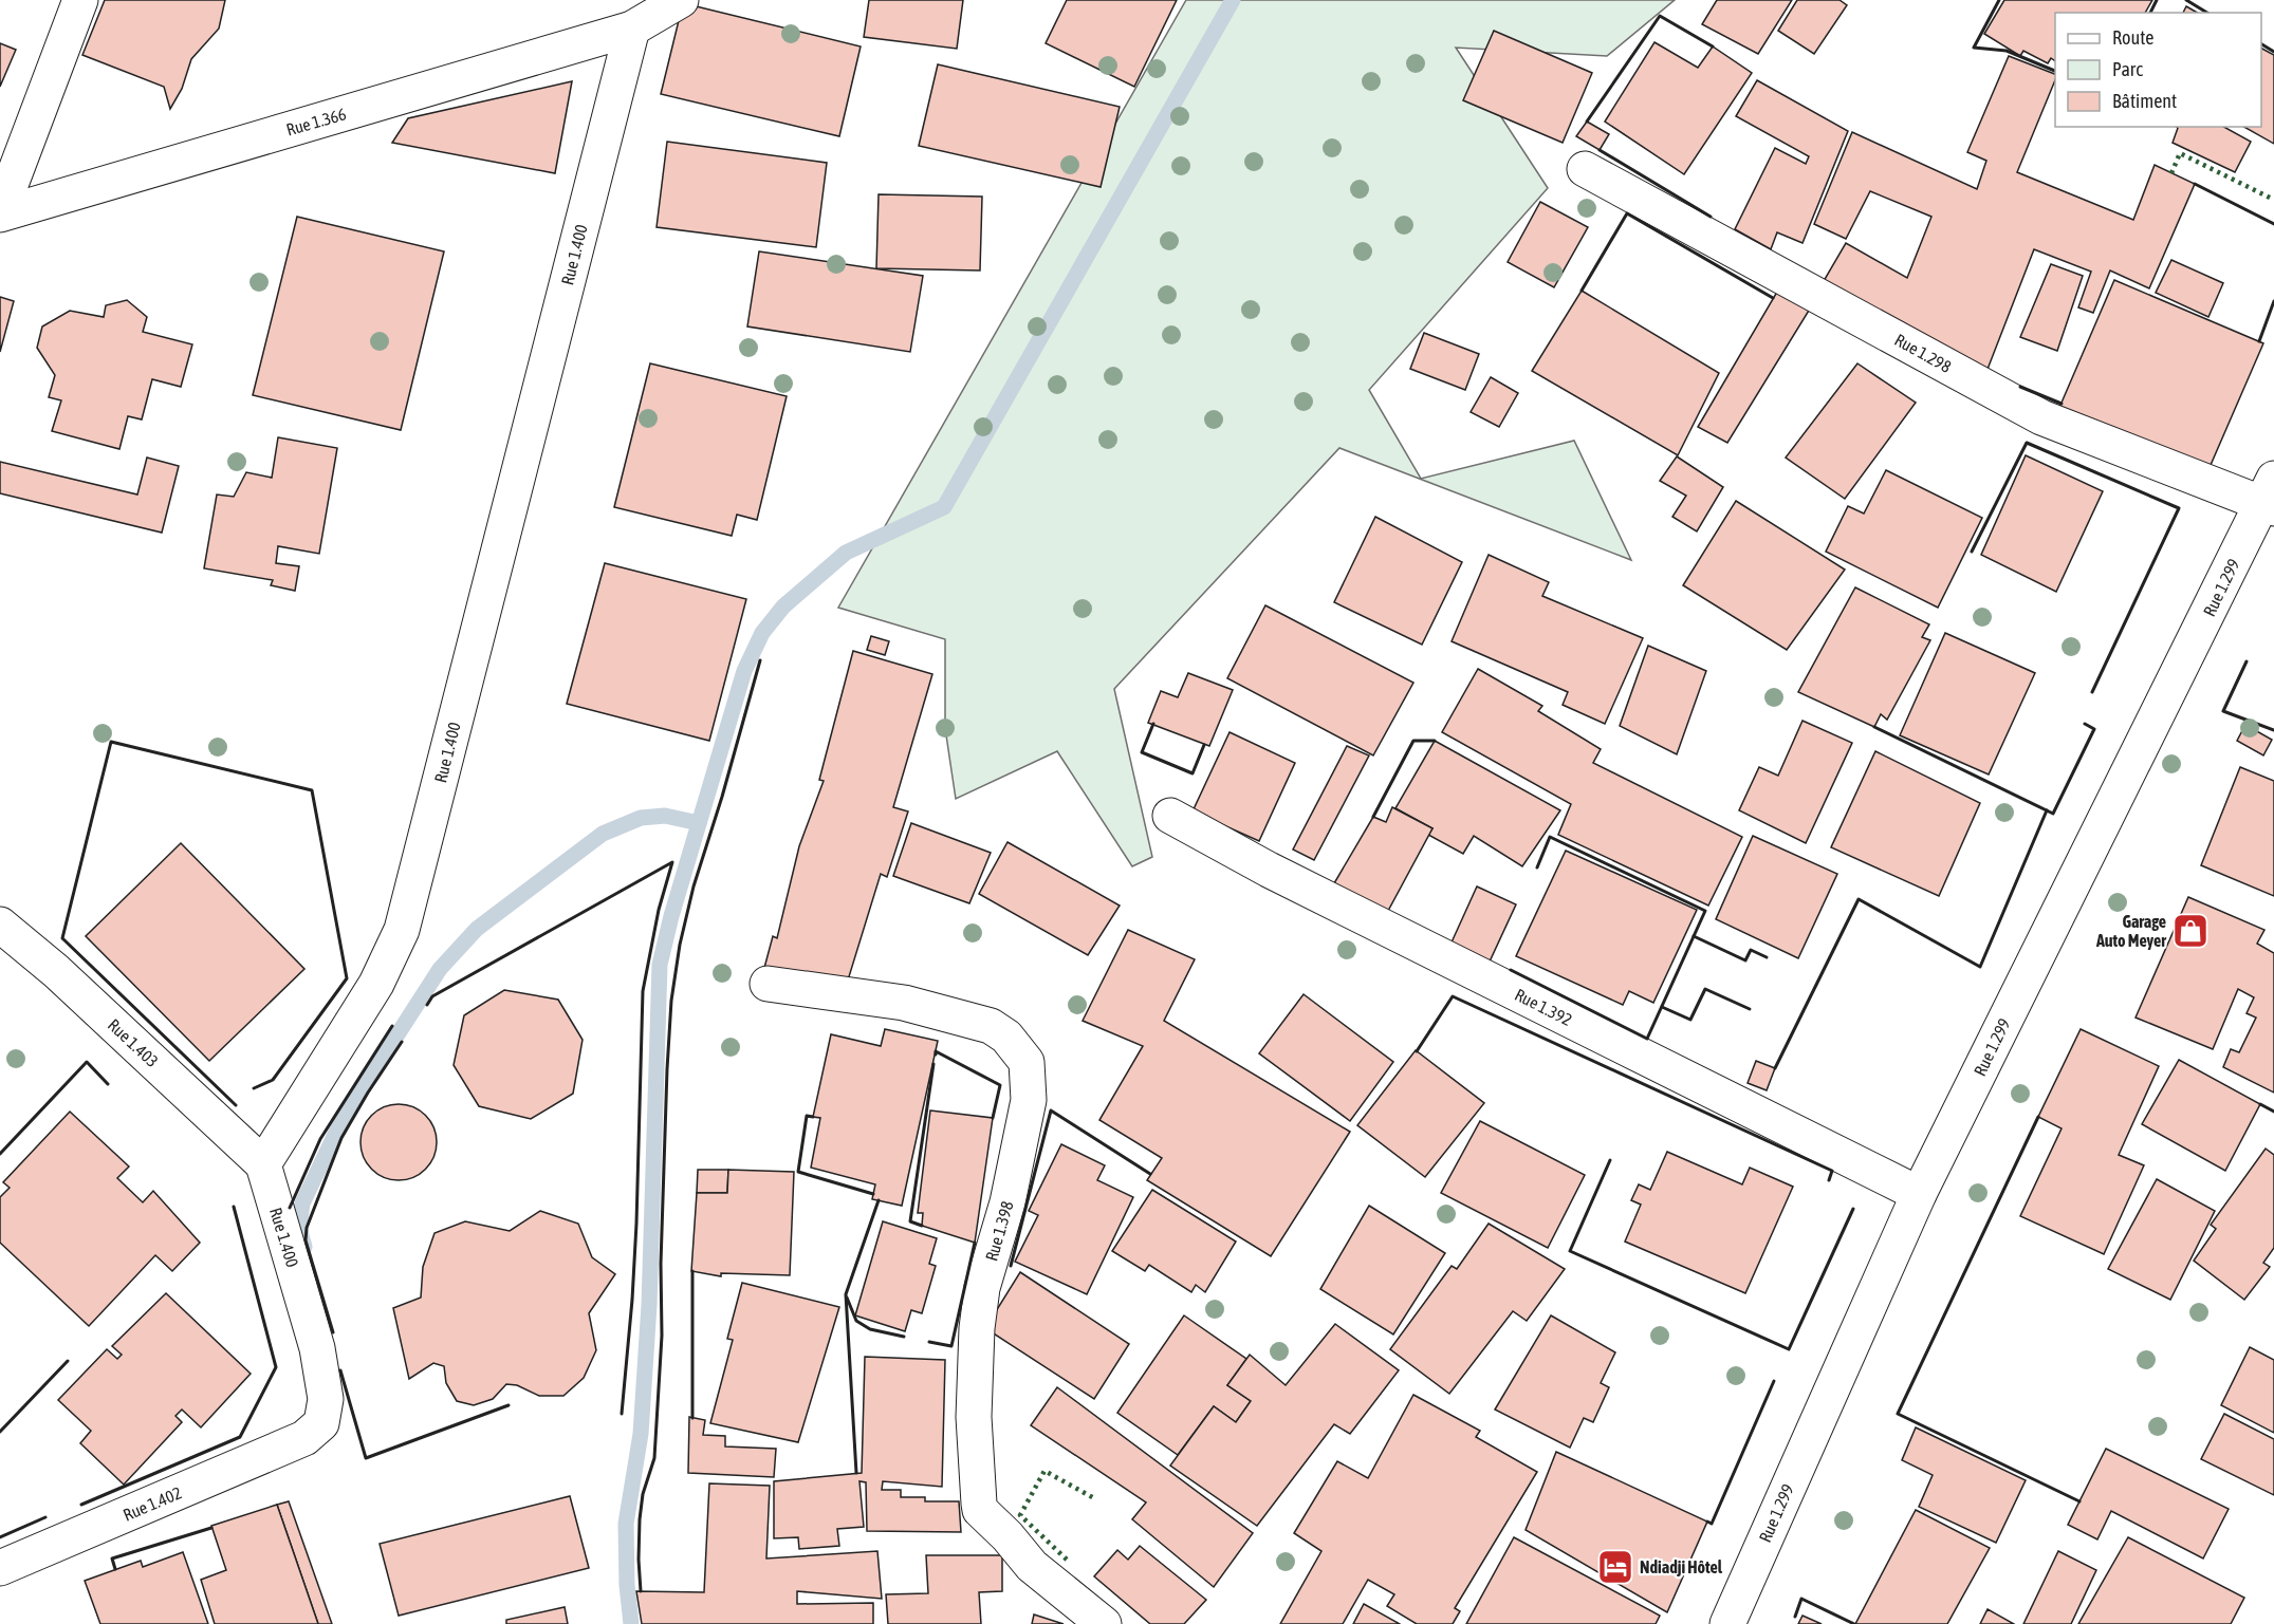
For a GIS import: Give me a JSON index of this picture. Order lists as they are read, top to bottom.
{
  "streets": {
    "street": [
      "Rue 1.366",
      "Rue 1.400",
      "Rue 1.298",
      "Rue 1.299",
      "Rue 1.392",
      "Rue 1.403",
      "Rue 1.398",
      "Rue 1.402"
    ]
  },
  "crossings": [
    ["Rue 1.366", "Rue 1.400"],
    ["Rue 1.400", "Rue 1.403"],
    ["Rue 1.400", "Rue 1.402"],
    ["Rue 1.298", "Rue 1.299"],
    ["Rue 1.299", "Rue 1.392"]
  ],
  "places": {
    "shop": ["Garage Auto Meyer"],
    "hotel": ["Ndiadji Hôtel"]
  },
  "legend": ["Route", "Parc", "Bâtiment"]
}
